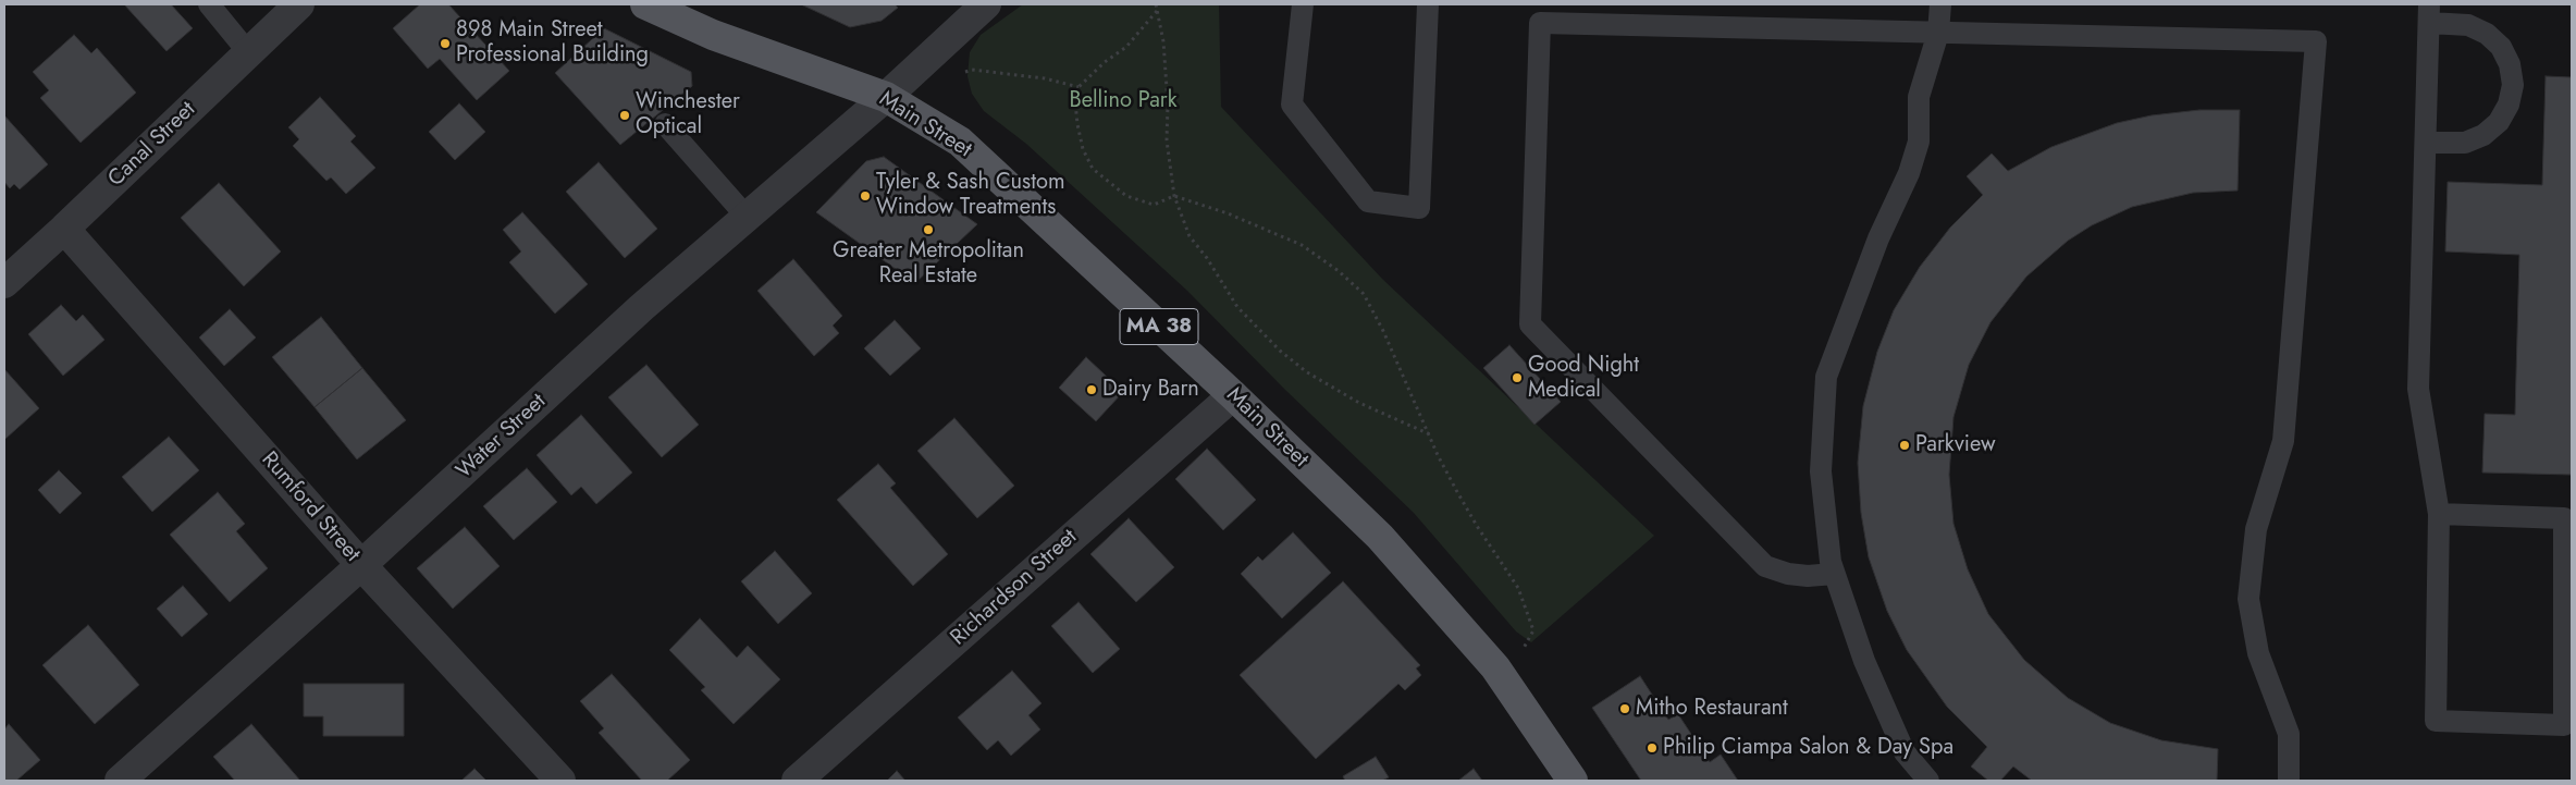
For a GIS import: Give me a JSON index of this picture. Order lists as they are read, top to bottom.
{
  "streets": {
    "main road": ["Main Street", "MA 38"],
    "street": [
      "Canal Street",
      "Water Street",
      "Rumford Street",
      "Richardson Street"
    ]
  },
  "crossings": [
    ["Main Street", "Water Street"],
    ["Main Street", "Richardson Street"],
    ["Canal Street", "Rumford Street"],
    ["Water Street", "Rumford Street"]
  ],
  "parks": ["Bellino Park"],
  "places": [
    "898 Main Street Professional Building",
    "Winchester Optical",
    "Tyler & Sash Custom Window Treatments",
    "Greater Metropolitan Real Estate",
    "Good Night Medical",
    "Dairy Barn",
    "Parkview",
    "Mitho Restaurant",
    "Philip Ciampa Salon & Day Spa"
  ]
}
